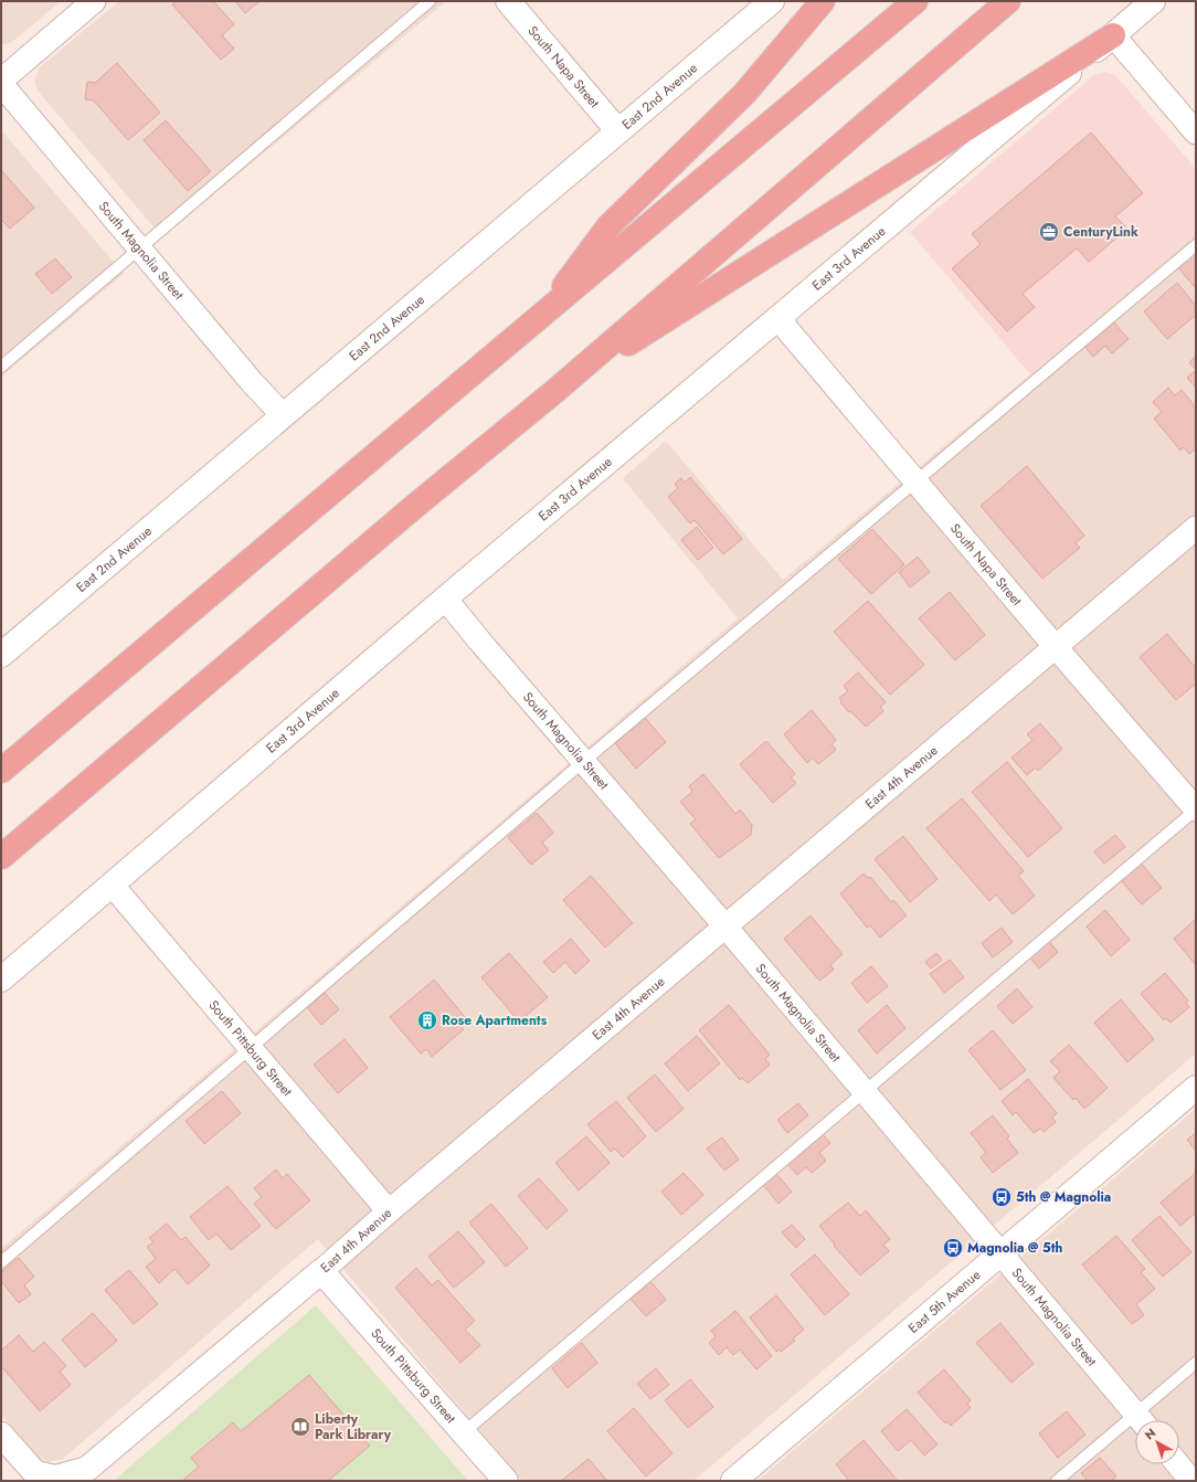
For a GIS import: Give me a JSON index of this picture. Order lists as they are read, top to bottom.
{
  "streets": {
    "street": [
      "South Napa Street",
      "East 2nd Avenue",
      "South Magnolia Street",
      "East 3rd Avenue",
      "East 4th Avenue",
      "South Pittsburg Street",
      "East 5th Avenue"
    ]
  },
  "crossings": [
    ["South Napa Street", "East 2nd Avenue"],
    ["South Napa Street", "East 3rd Avenue"],
    ["South Napa Street", "East 4th Avenue"],
    ["East 2nd Avenue", "South Magnolia Street"],
    ["South Magnolia Street", "East 3rd Avenue"],
    ["South Magnolia Street", "East 4th Avenue"],
    ["South Magnolia Street", "East 5th Avenue"],
    ["East 3rd Avenue", "South Pittsburg Street"],
    ["East 4th Avenue", "South Pittsburg Street"]
  ],
  "places": {
    "office": ["CenturyLink"],
    "building": ["Rose Apartments"],
    "bus stop": ["5th @ Magnolia", "Magnolia @ 5th"],
    "library": ["Liberty Park Library"]
  },
  "north": "top left"
}
